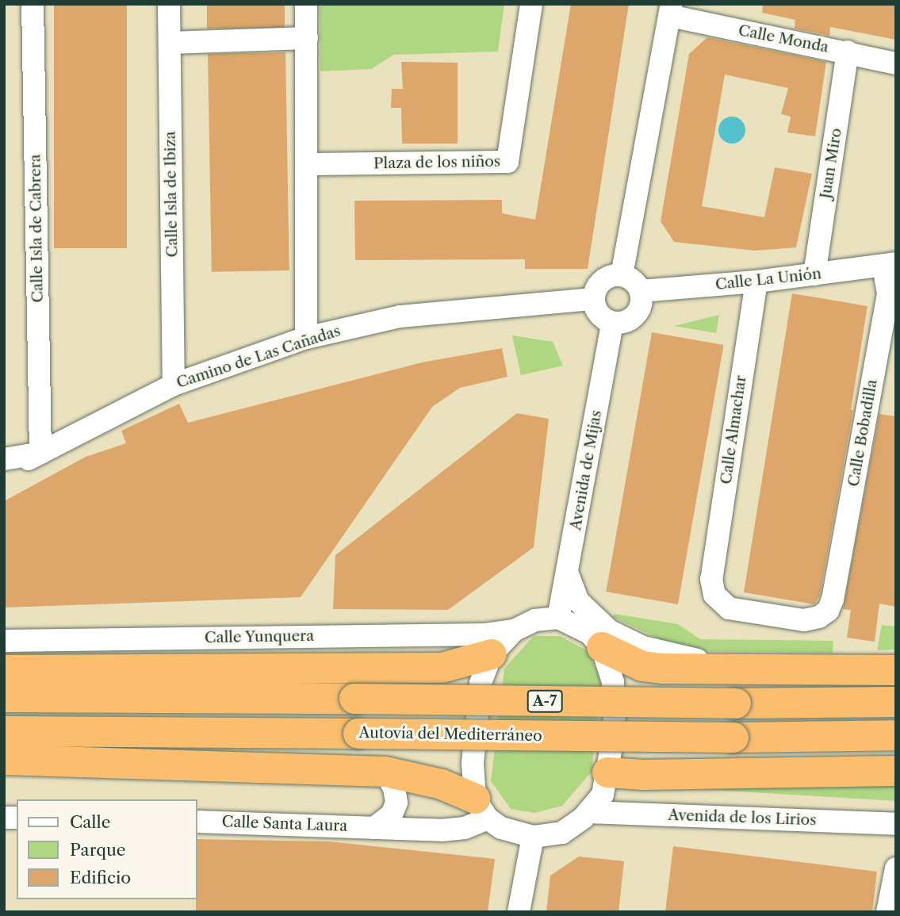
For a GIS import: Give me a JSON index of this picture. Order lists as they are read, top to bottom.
{
  "streets": {
    "highway": ["A-7", "Autovía del Mediterráneo"],
    "street": [
      "Calle Monda",
      "Plaza de los niños",
      "Juan Miro",
      "Calle Isla de Ibiza",
      "Calle Isla de Cabrera",
      "Calle La Unión",
      "Camino de Las Cañadas",
      "Calle Almachar",
      "Calle Bobadilla",
      "Avenida de Mijas",
      "Calle Yunquera",
      "Avenida de los Lirios",
      "Calle Santa Laura"
    ]
  },
  "crossings": [
    ["Calle Monda", "Juan Miro"],
    ["Juan Miro", "Calle La Unión"],
    ["Calle Isla de Ibiza", "Camino de Las Cañadas"],
    ["Calle Isla de Cabrera", "Camino de Las Cañadas"],
    ["Calle La Unión", "Camino de Las Cañadas"],
    ["Calle La Unión", "Calle Almachar"],
    ["Calle La Unión", "Calle Bobadilla"],
    ["Calle La Unión", "Avenida de Mijas"],
    ["Camino de Las Cañadas", "Avenida de Mijas"],
    ["Calle Almachar", "Calle Bobadilla"],
    ["Avenida de Mijas", "Calle Yunquera"],
    ["Avenida de Mijas", "Avenida de los Lirios"],
    ["Avenida de Mijas", "Calle Santa Laura"],
    ["Calle Yunquera", "Avenida de los Lirios"],
    ["Calle Yunquera", "Calle Santa Laura"],
    ["Avenida de los Lirios", "Calle Santa Laura"]
  ],
  "legend": ["Calle", "Parque", "Edificio"]
}
